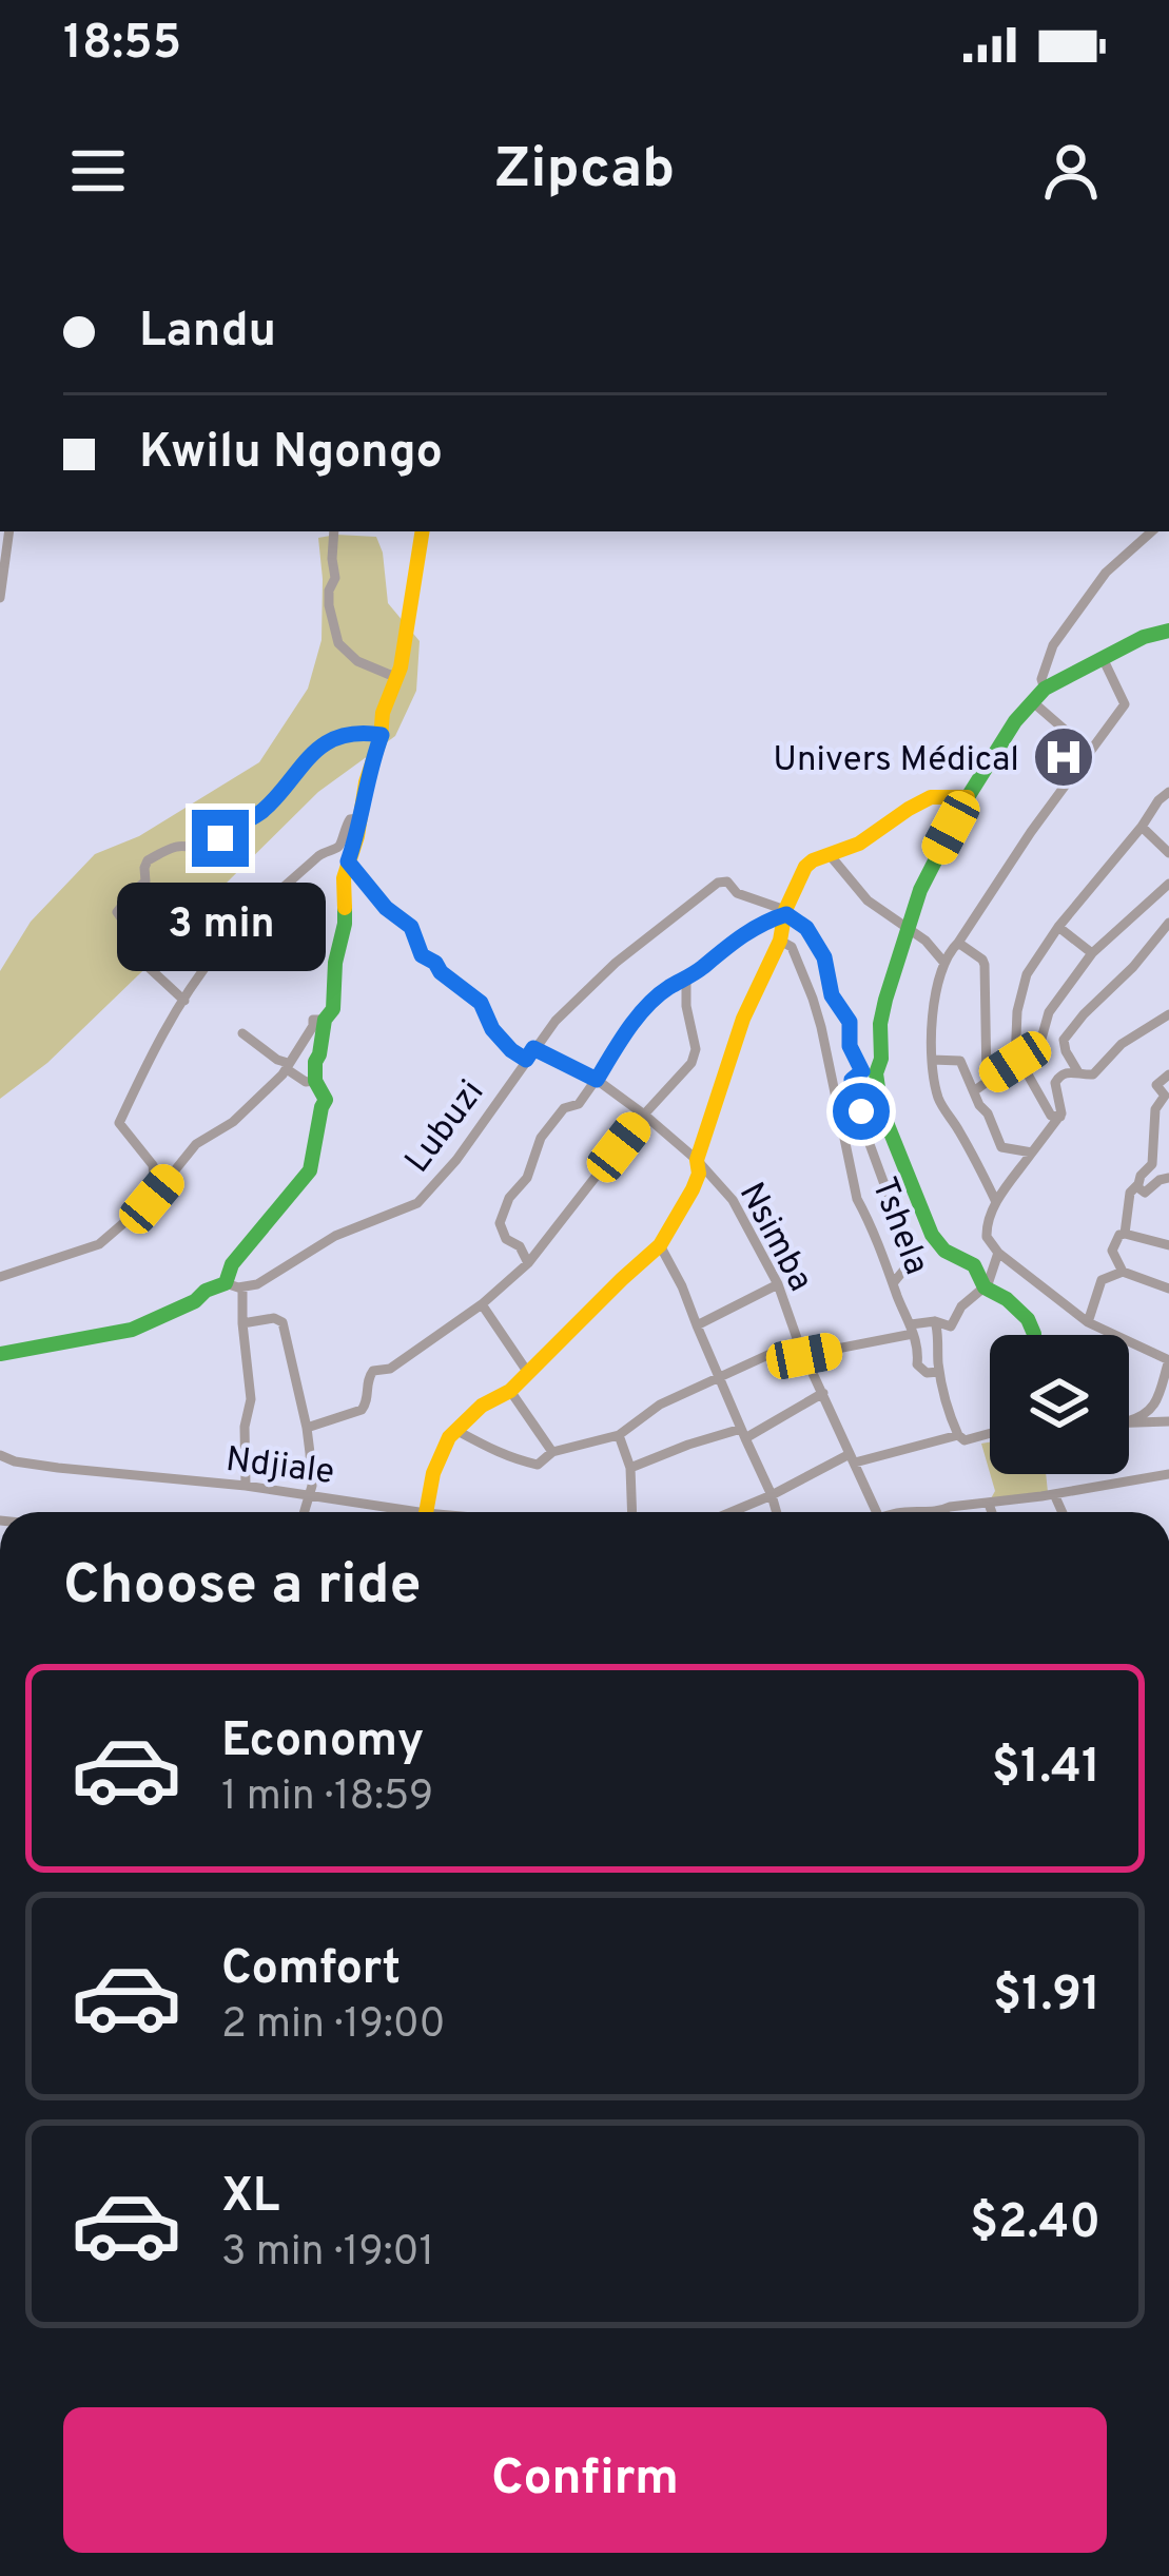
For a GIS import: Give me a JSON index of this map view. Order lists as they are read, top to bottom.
{
  "streets": {
    "street": [
      "Lubuzi",
      "Tshela",
      "Nsimba",
      "Ndjiale"
    ]
  },
  "crossings": [
    ["Lubuzi", "Nsimba"]
  ],
  "places": {
    "hospital": ["Univers Médical"]
  },
  "page": {
    "status": "18:55",
    "header": "Zipcab",
    "banner": ["Landu", "Kwilu Ngongo"],
    "bubble": "3 min",
    "heading": "Choose a ride",
    "list": [
      {
        "name": "Economy",
        "note": "1 min · 18:59",
        "value": "$1.41"
      },
      {
        "name": "Comfort",
        "note": "2 min · 19:00",
        "value": "$1.91"
      },
      {
        "name": "XL",
        "note": "3 min · 19:01",
        "value": "$2.40"
      }
    ],
    "buttons": "Confirm"
  }
}
